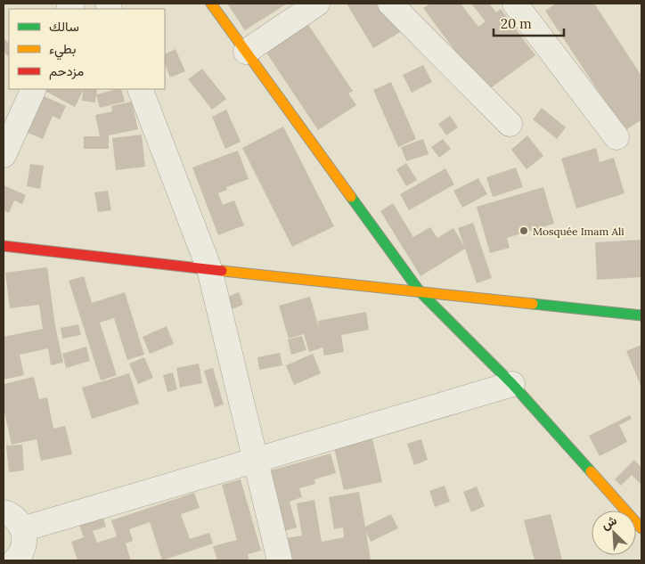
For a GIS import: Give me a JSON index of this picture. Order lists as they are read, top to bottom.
{
  "places": ["Mosquée Imam Ali"],
  "legend": ["سالك", "بطيء", "مزدحم"],
  "scale_bar": "20 m",
  "north": "top left"
}
